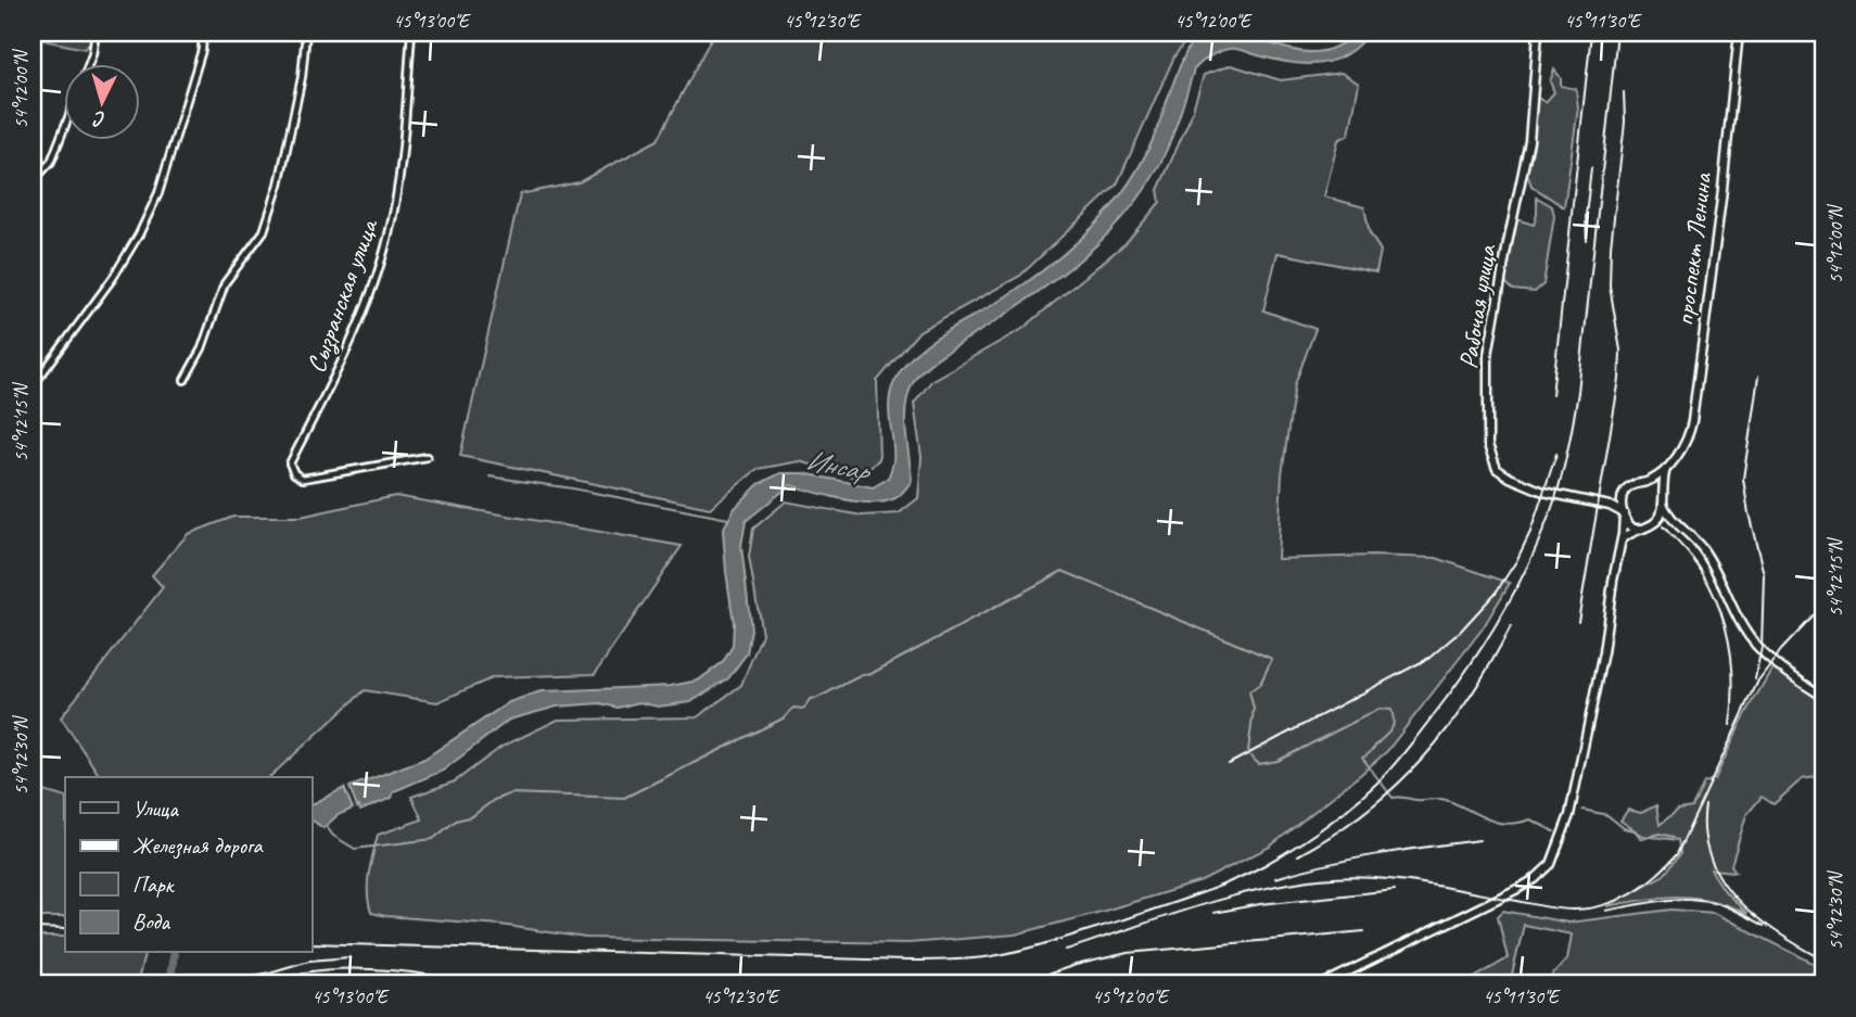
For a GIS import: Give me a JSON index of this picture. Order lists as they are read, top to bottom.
{
  "streets": {
    "main road": ["проспект Ленина", "Рабочая улица"],
    "street": ["Сызранская улица"]
  },
  "water": ["Инсар"],
  "legend": [
    "Улица",
    "Железная дорога",
    "Парк",
    "Вода"
  ],
  "north": "bottom",
  "coordinates": [
    "45°13'00\"E",
    "45°12'30\"E",
    "45°12'00\"E",
    "45°11'30\"E",
    "54°12'00\"N",
    "54°12'15\"N",
    "54°12'30\"N"
  ]
}
